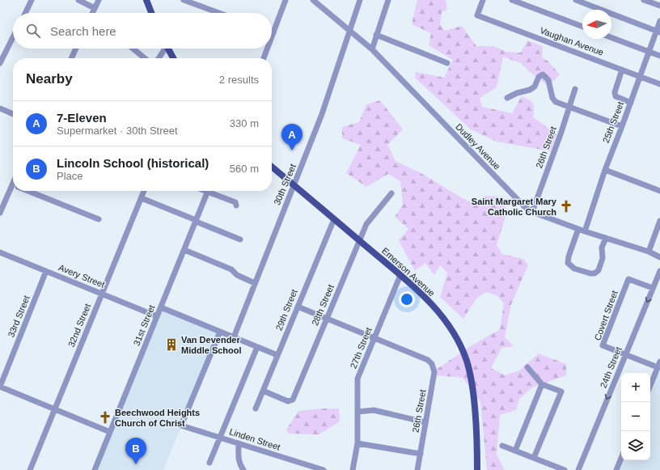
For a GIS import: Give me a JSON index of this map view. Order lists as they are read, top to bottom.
{
  "streets": {
    "main road": ["Emerson Avenue"],
    "street": [
      "Vaughan Avenue",
      "25th Street",
      "Dudley Avenue",
      "26th Street",
      "30th Street",
      "Avery Street",
      "28th Street",
      "29th Street",
      "Covert Street",
      "33rd Street",
      "32nd Street",
      "31st Street",
      "27th Street",
      "24th Street",
      "Linden Street"
    ]
  },
  "crossings": [
    ["Vaughan Avenue", "25th Street"],
    ["25th Street", "Dudley Avenue"],
    ["Dudley Avenue", "26th Street"],
    ["Dudley Avenue", "30th Street"],
    ["26th Street", "27th Street"],
    ["30th Street", "Emerson Avenue"],
    ["Emerson Avenue", "28th Street"],
    ["Emerson Avenue", "29th Street"],
    ["Emerson Avenue", "27th Street"],
    ["Avery Street", "33rd Street"],
    ["Avery Street", "32nd Street"],
    ["Avery Street", "31st Street"],
    ["28th Street", "29th Street"],
    ["Covert Street", "24th Street"]
  ],
  "one_way": ["24th Street"],
  "places": {
    "church": ["Saint Margaret Mary Catholic Church", "Beechwood Heights Church of Christ"],
    "building": ["Van Devender Middle School"]
  },
  "north": "left",
  "page": {
    "search": "Search here",
    "heading": ["Nearby", "2 results"],
    "list": [
      {
        "mark": "A",
        "name": "7-Eleven",
        "note": "Supermarket · 30th Street",
        "value": "330 m"
      },
      {
        "mark": "B",
        "name": "Lincoln School (historical)",
        "note": "Place",
        "value": "560 m"
      }
    ],
    "pins": ["A", "B"],
    "map_buttons": ["+", "−"]
  }
}
